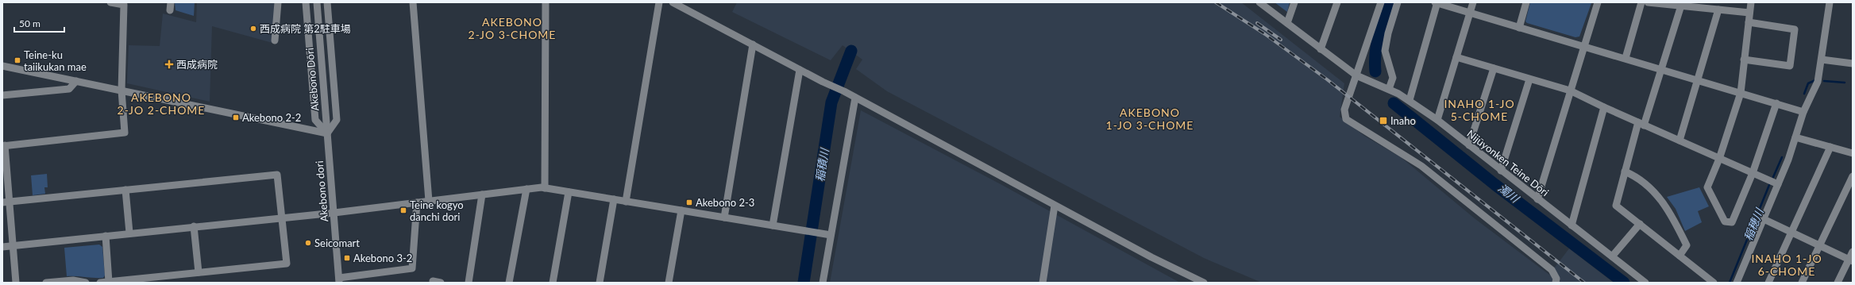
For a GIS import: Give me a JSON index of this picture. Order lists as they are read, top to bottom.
{
  "streets": {
    "street": ["Akebono Dōri", "Nijūyonken Teine Dōri", "Akebono dori"]
  },
  "crossings": [
    ["Akebono Dōri", "Akebono dori"]
  ],
  "districts": [
    "AKEBONO 2-JO 3-CHOME",
    "AKEBONO 2-JO 2-CHOME",
    "INAHO 1-JO 5-CHOME",
    "AKEBONO 1-JO 3-CHOME",
    "INAHO 1-JO 6-CHOME"
  ],
  "water": ["稲積川", "濁川", "稲穂川"],
  "places": {
    "other": ["西成病院 第2駐車場", "Seicomart"],
    "transit": [
      "Teine-ku taiikukan mae",
      "Akebono 2-2",
      "Inaho",
      "Akebono 2-3",
      "Teine kogyo danchi dori",
      "Akebono 3-2"
    ],
    "health": ["西成病院"]
  },
  "scale_bar": "50 m"
}
